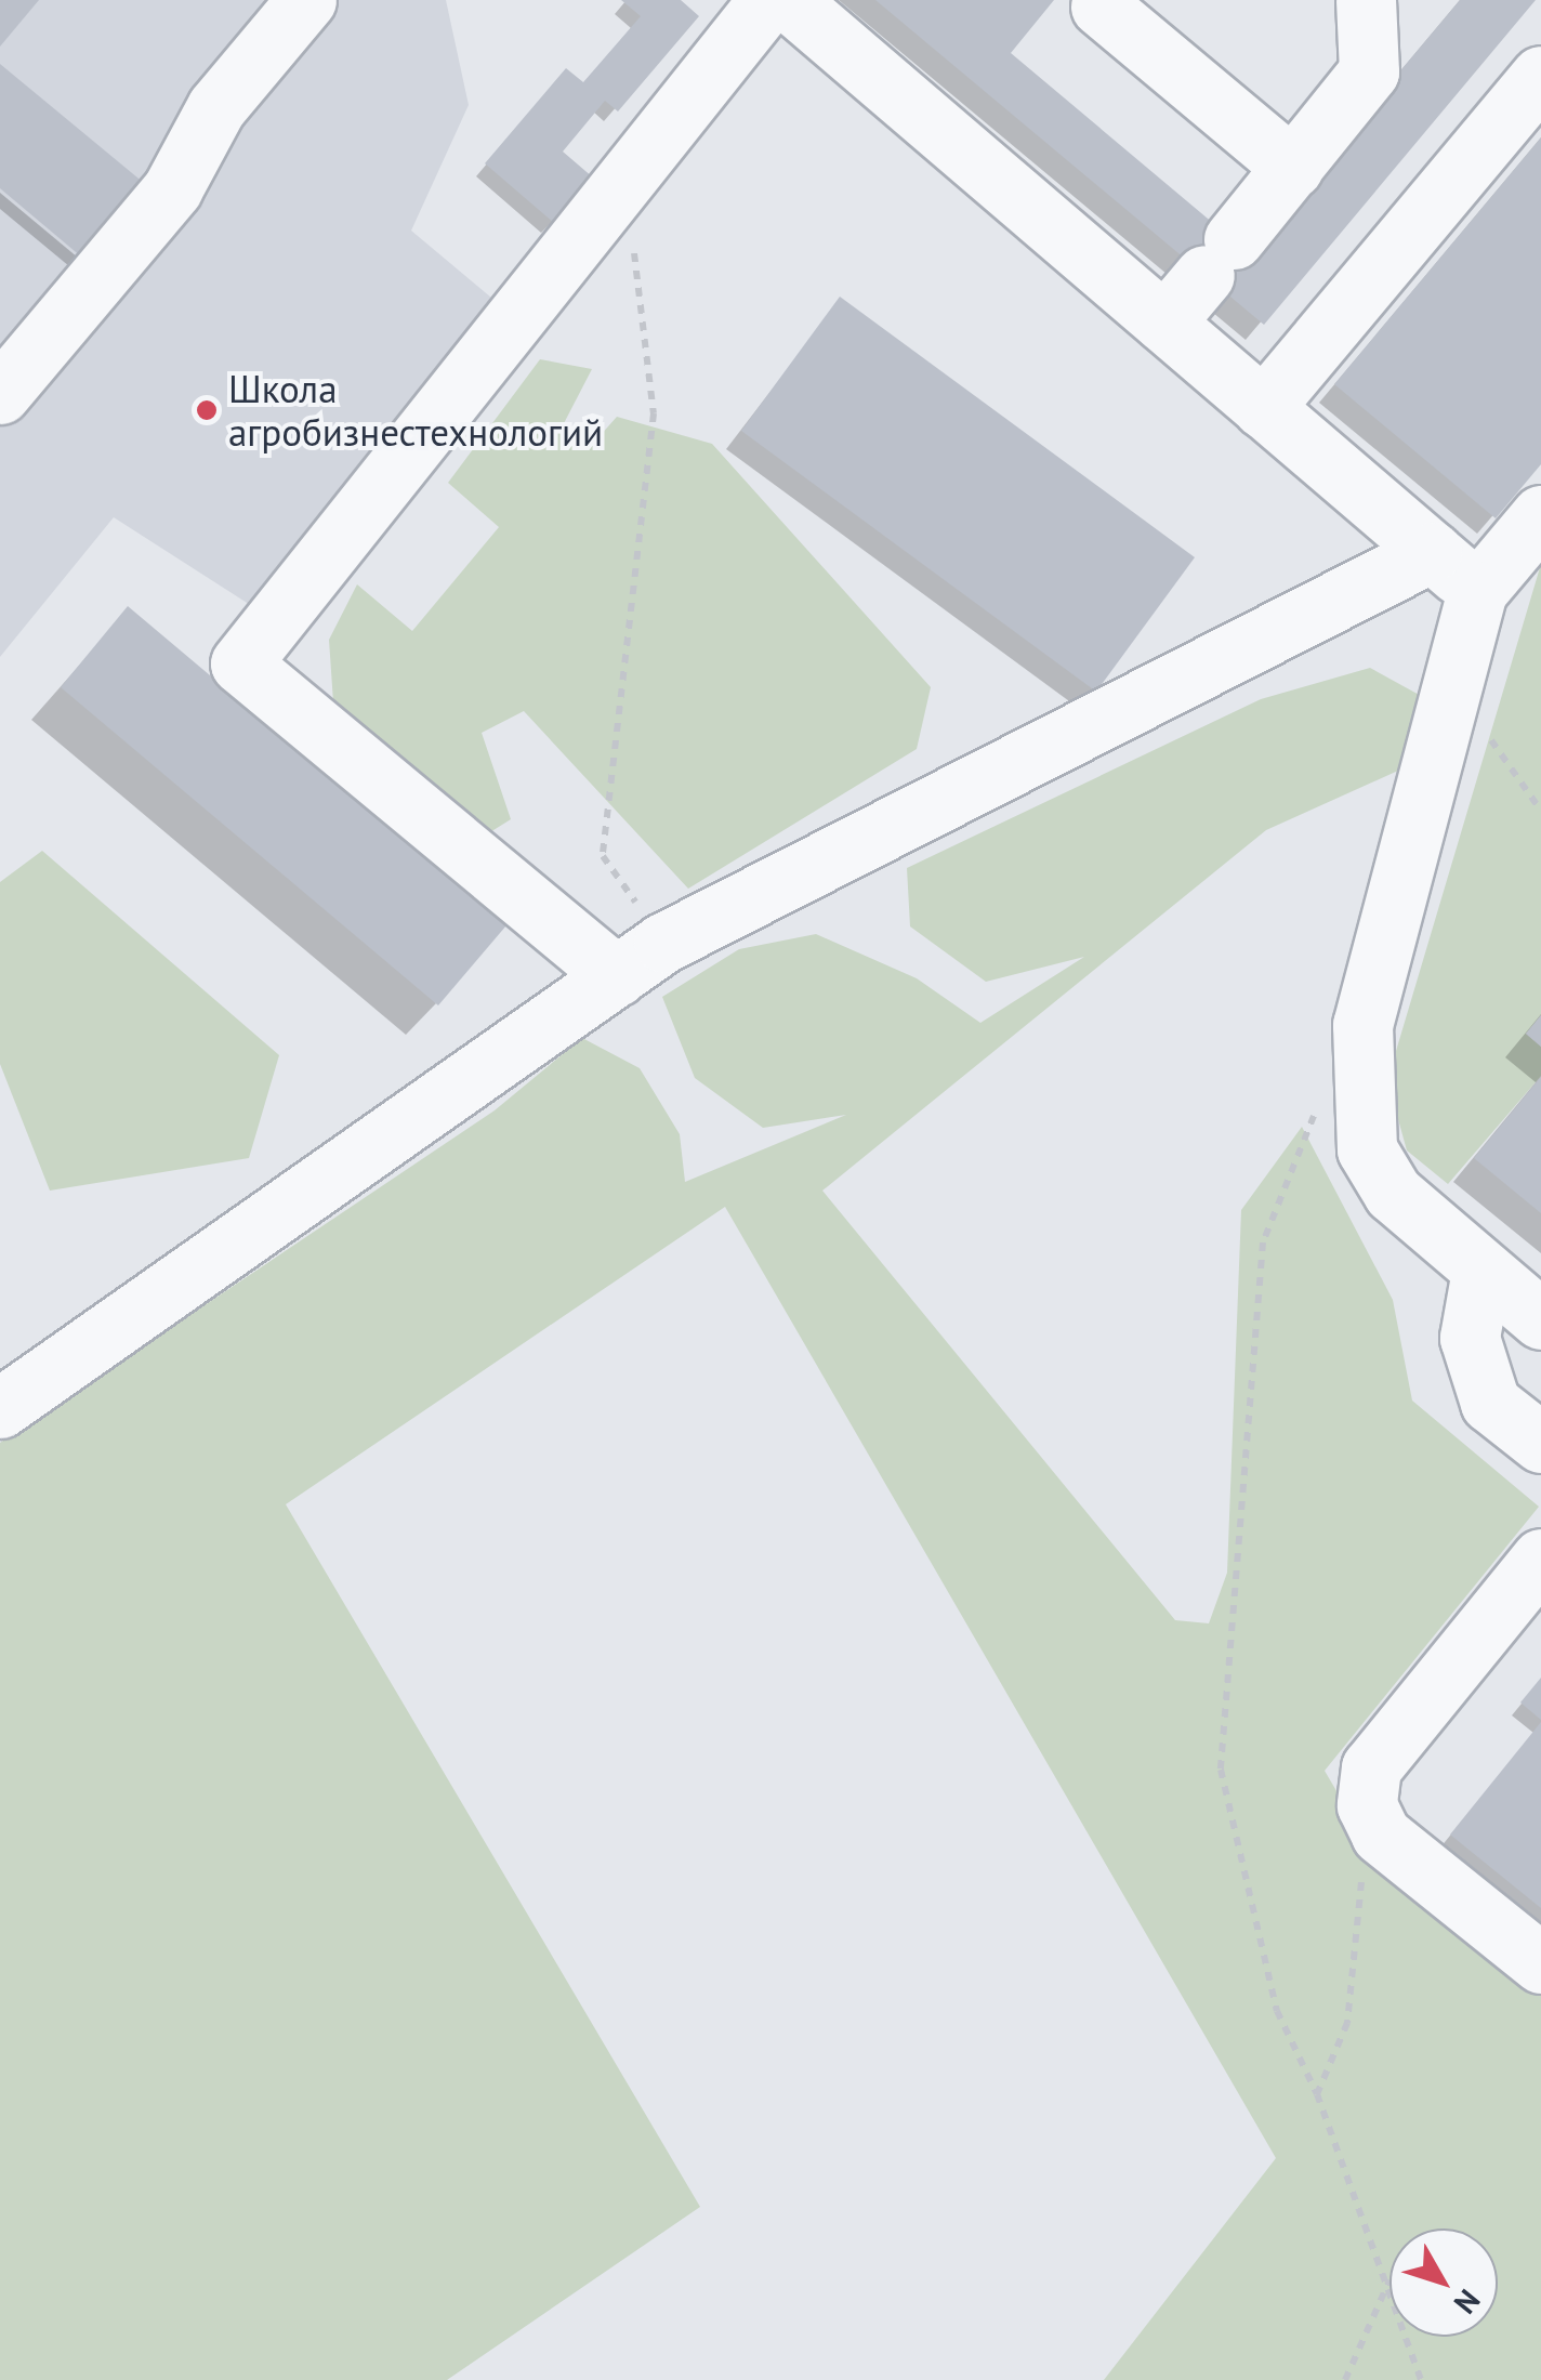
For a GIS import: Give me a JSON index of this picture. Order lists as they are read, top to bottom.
{
  "places": ["Школа агробизнестехнологий"],
  "north": "bottom right"
}
